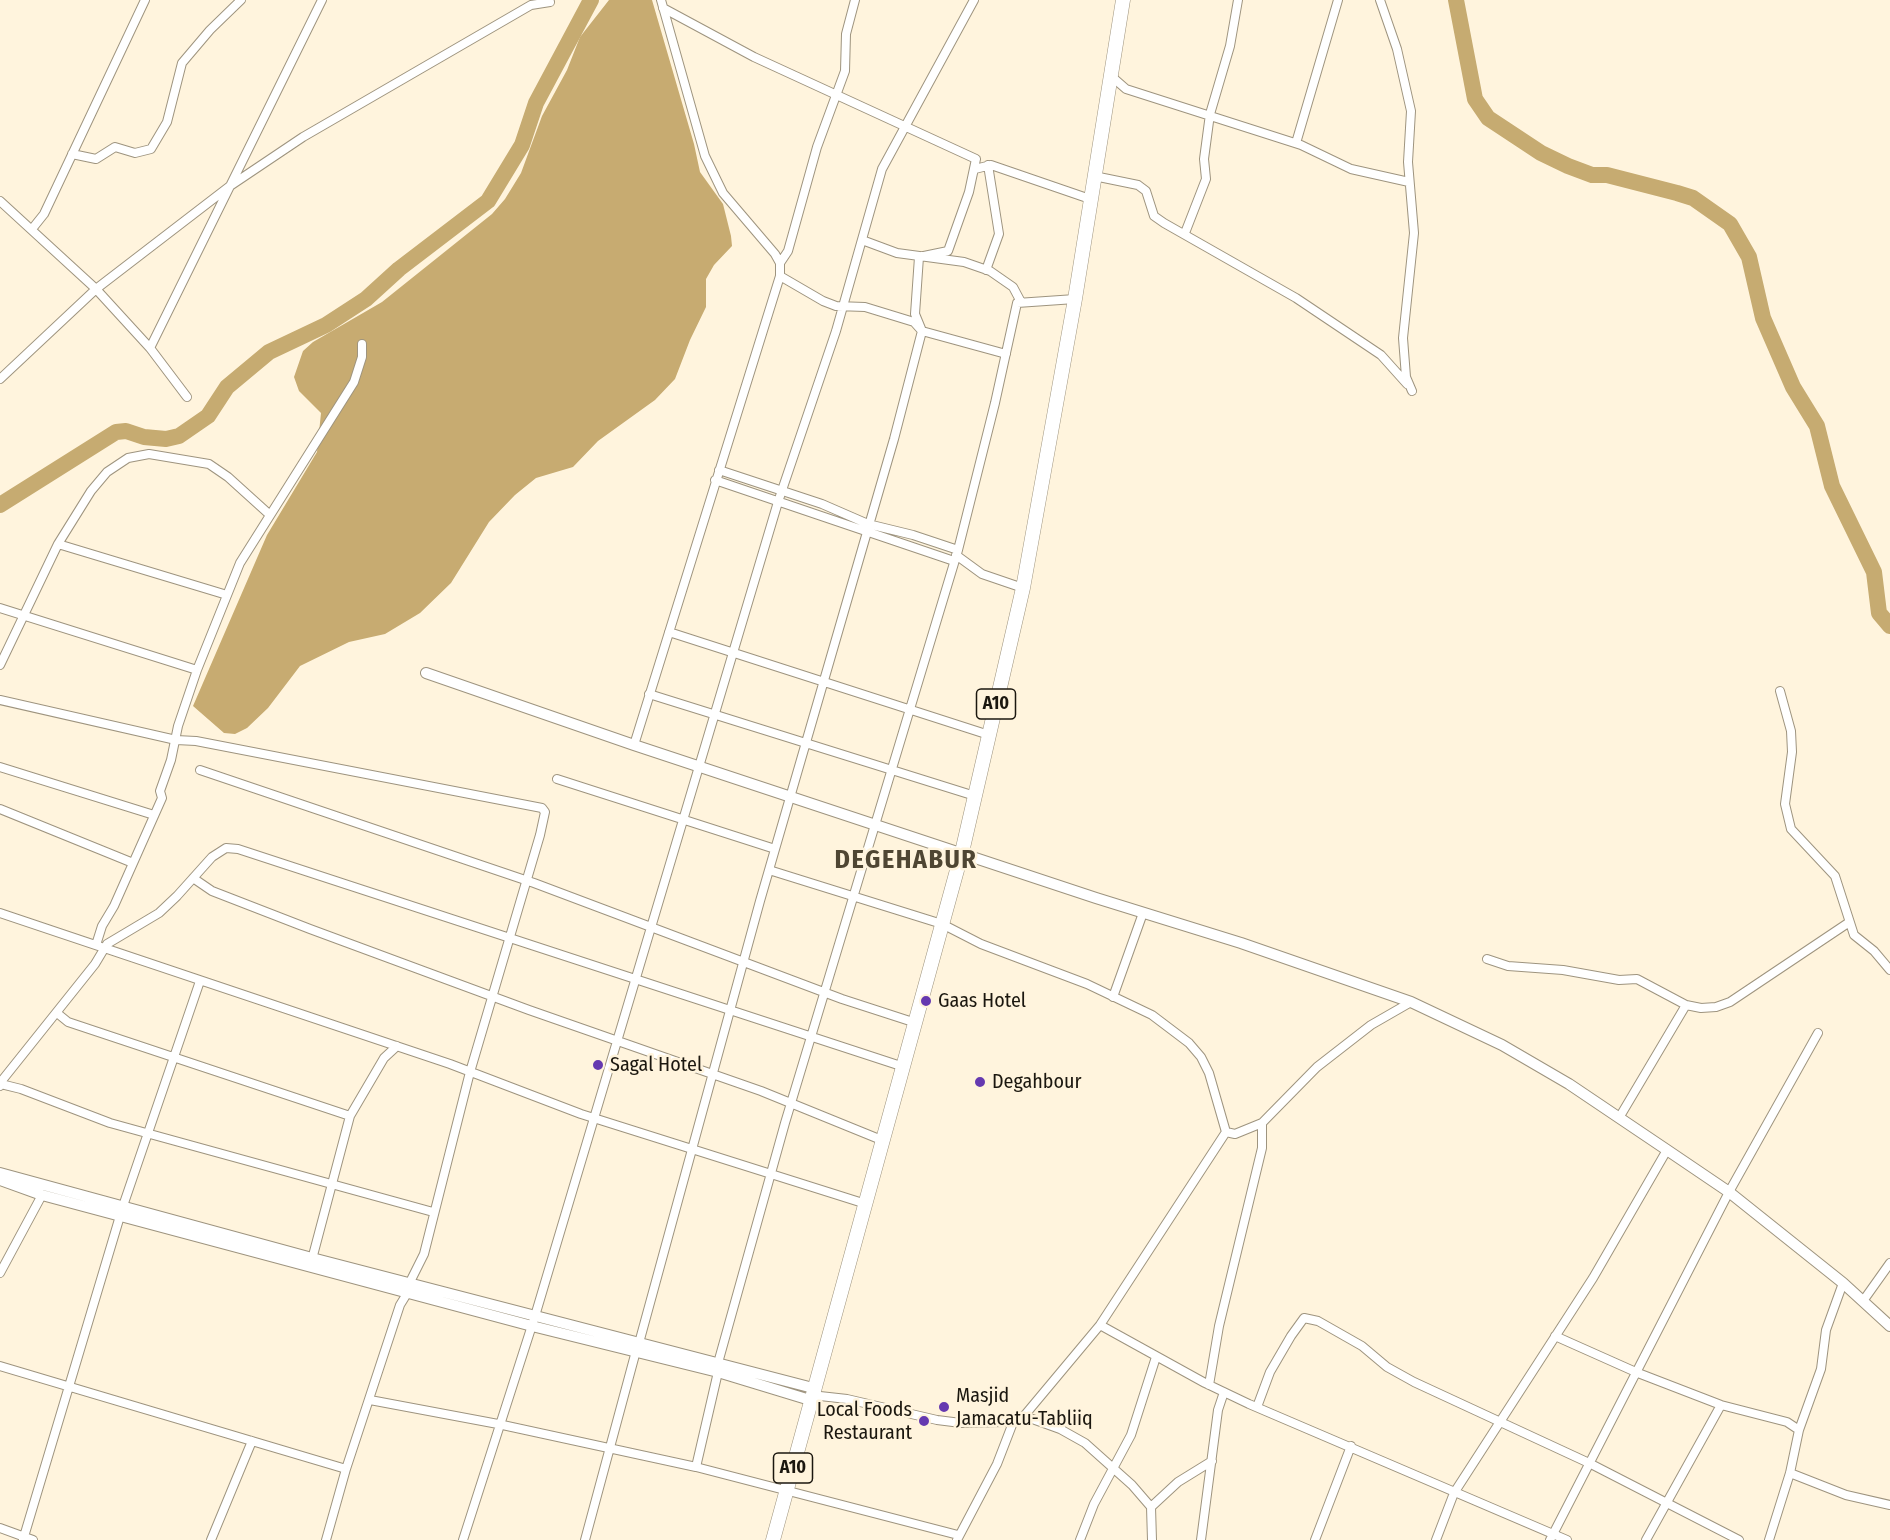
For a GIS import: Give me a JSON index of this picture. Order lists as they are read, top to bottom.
{
  "streets": {
    "highway": ["A10"]
  },
  "districts": ["DEGEHABUR"],
  "places": [
    "Gaas Hotel",
    "Sagal Hotel",
    "Degahbour",
    "Masjid Jamacatu-Tabliiq",
    "Local Foods Restaurant"
  ]
}
